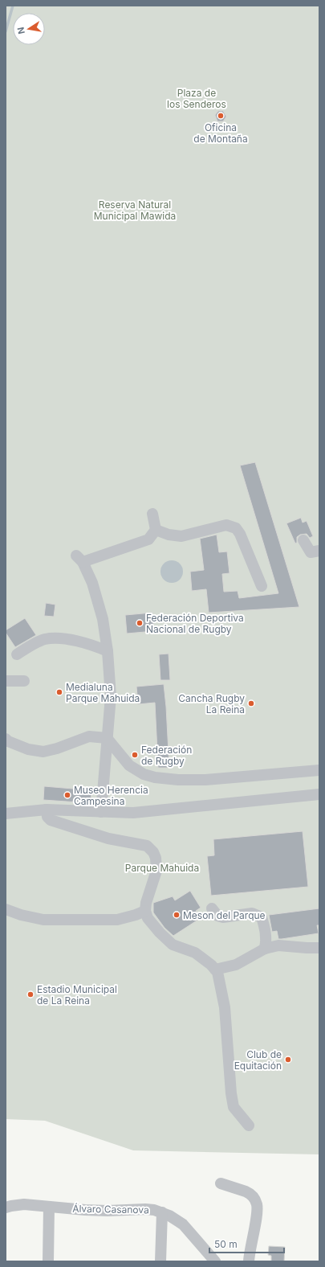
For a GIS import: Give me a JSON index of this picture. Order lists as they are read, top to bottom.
{
  "streets": {
    "street": ["Álvaro Casanova"]
  },
  "parks": ["Plaza de los Senderos", "Reserva Natural Municipal Mawida", "Parque Mahuida"],
  "places": [
    "Oficina de Montaña",
    "Federación Deportiva Nacional de Rugby",
    "Medialuna Parque Mahuida",
    "Cancha Rugby La Reina",
    "Federación de Rugby",
    "Museo Herencia Campesina",
    "Meson del Parque",
    "Estadio Municipal de La Reina",
    "Club de Equitación"
  ],
  "scale_bar": "50 m",
  "north": "left"
}
